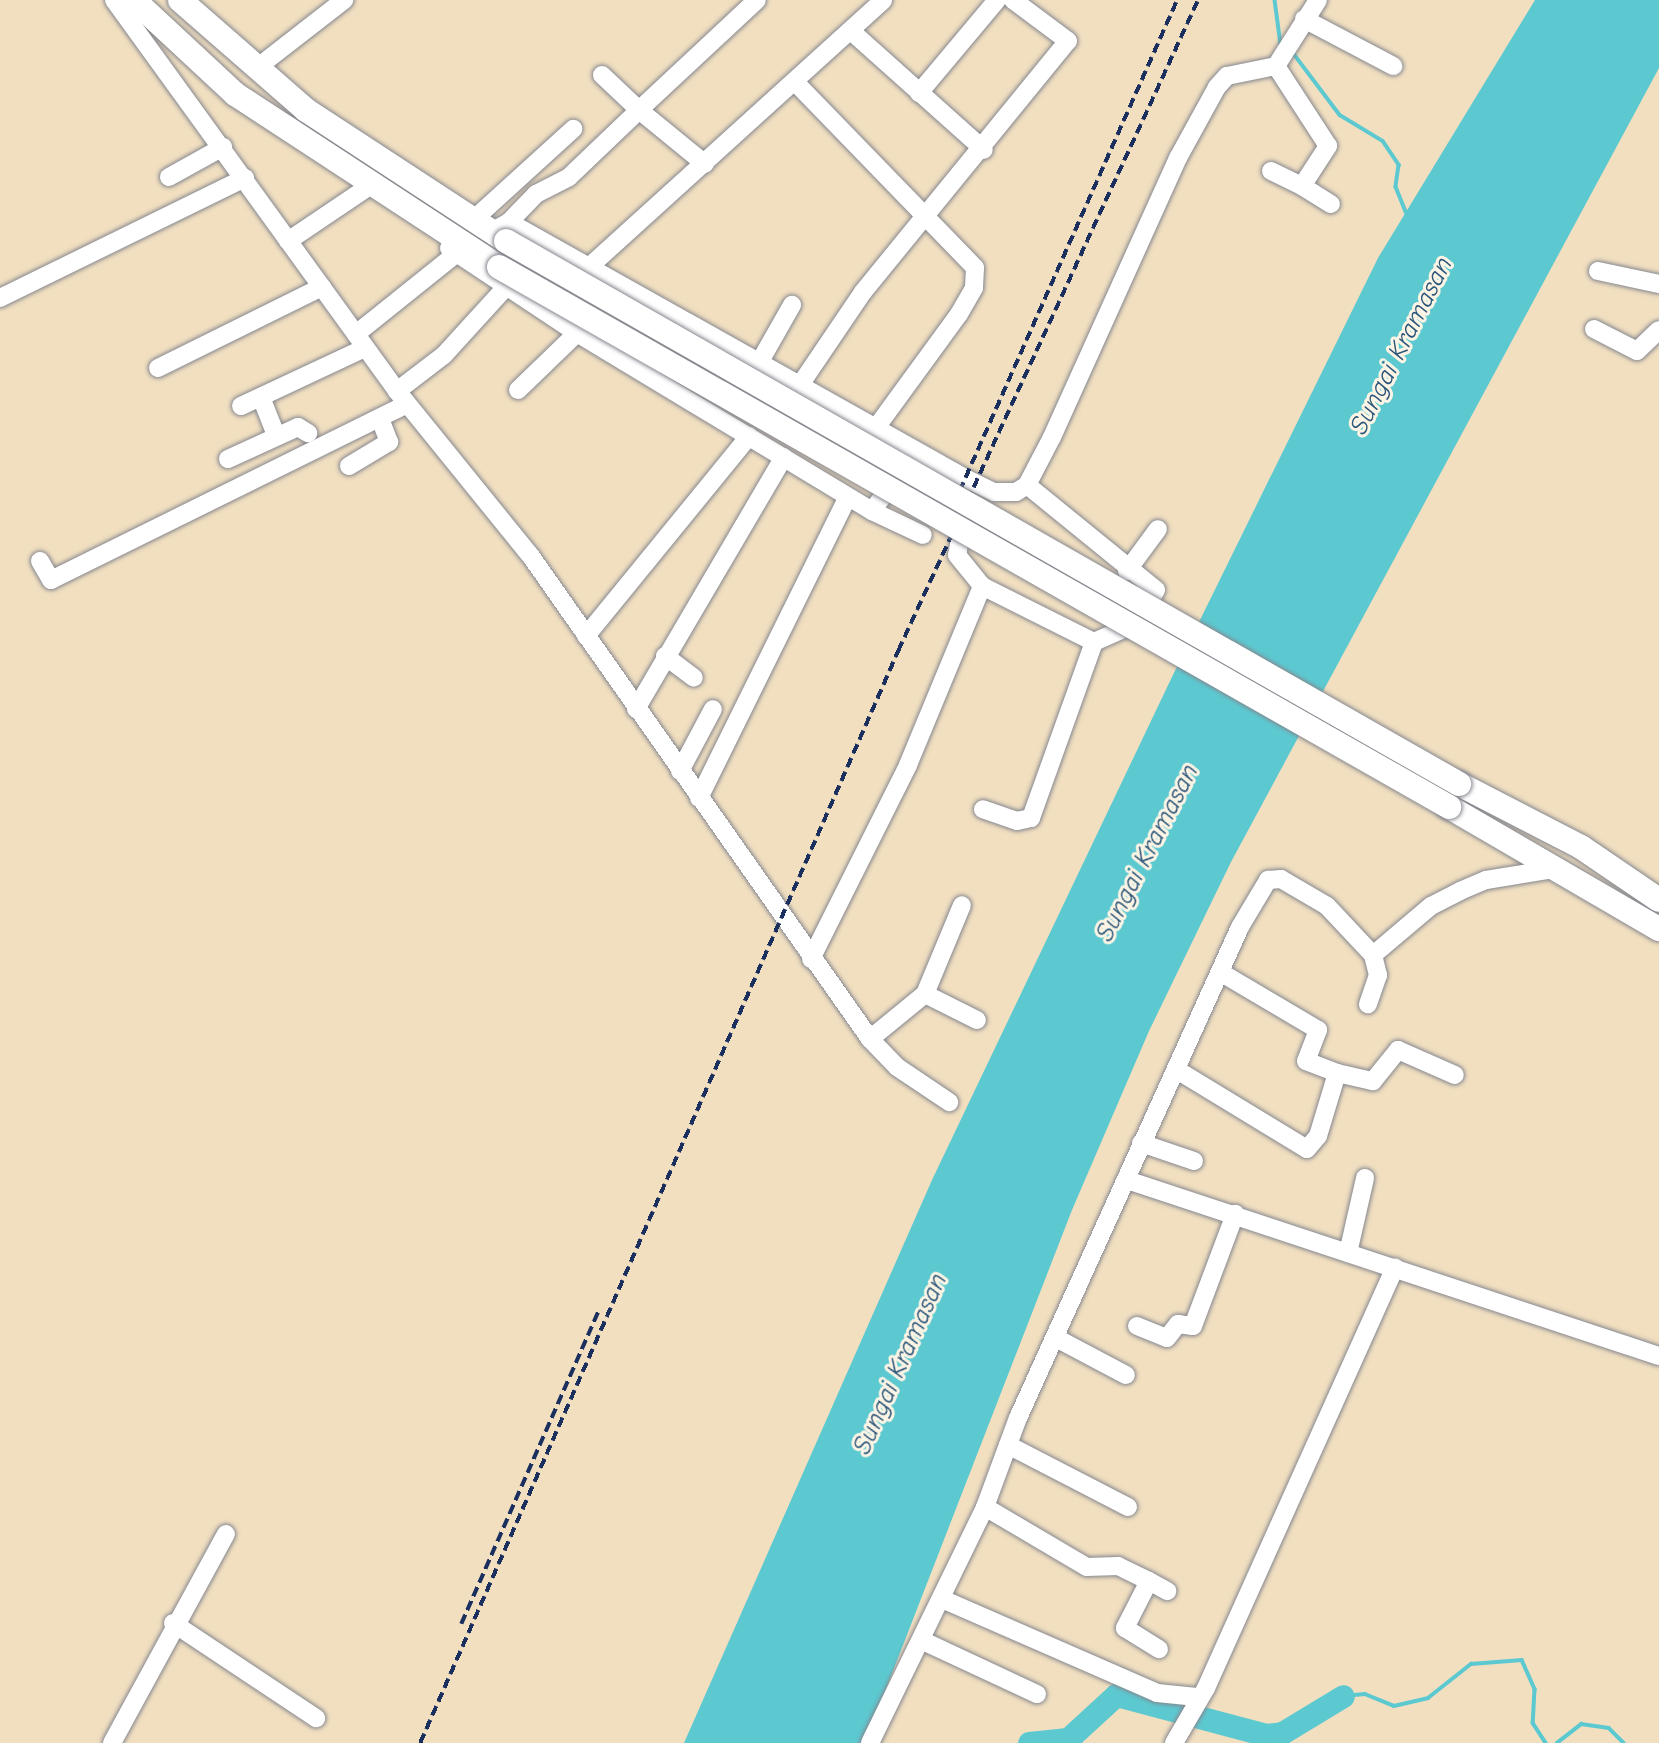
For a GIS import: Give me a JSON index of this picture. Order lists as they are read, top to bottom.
{
  "water": ["Sungai Kramasan"]
}
